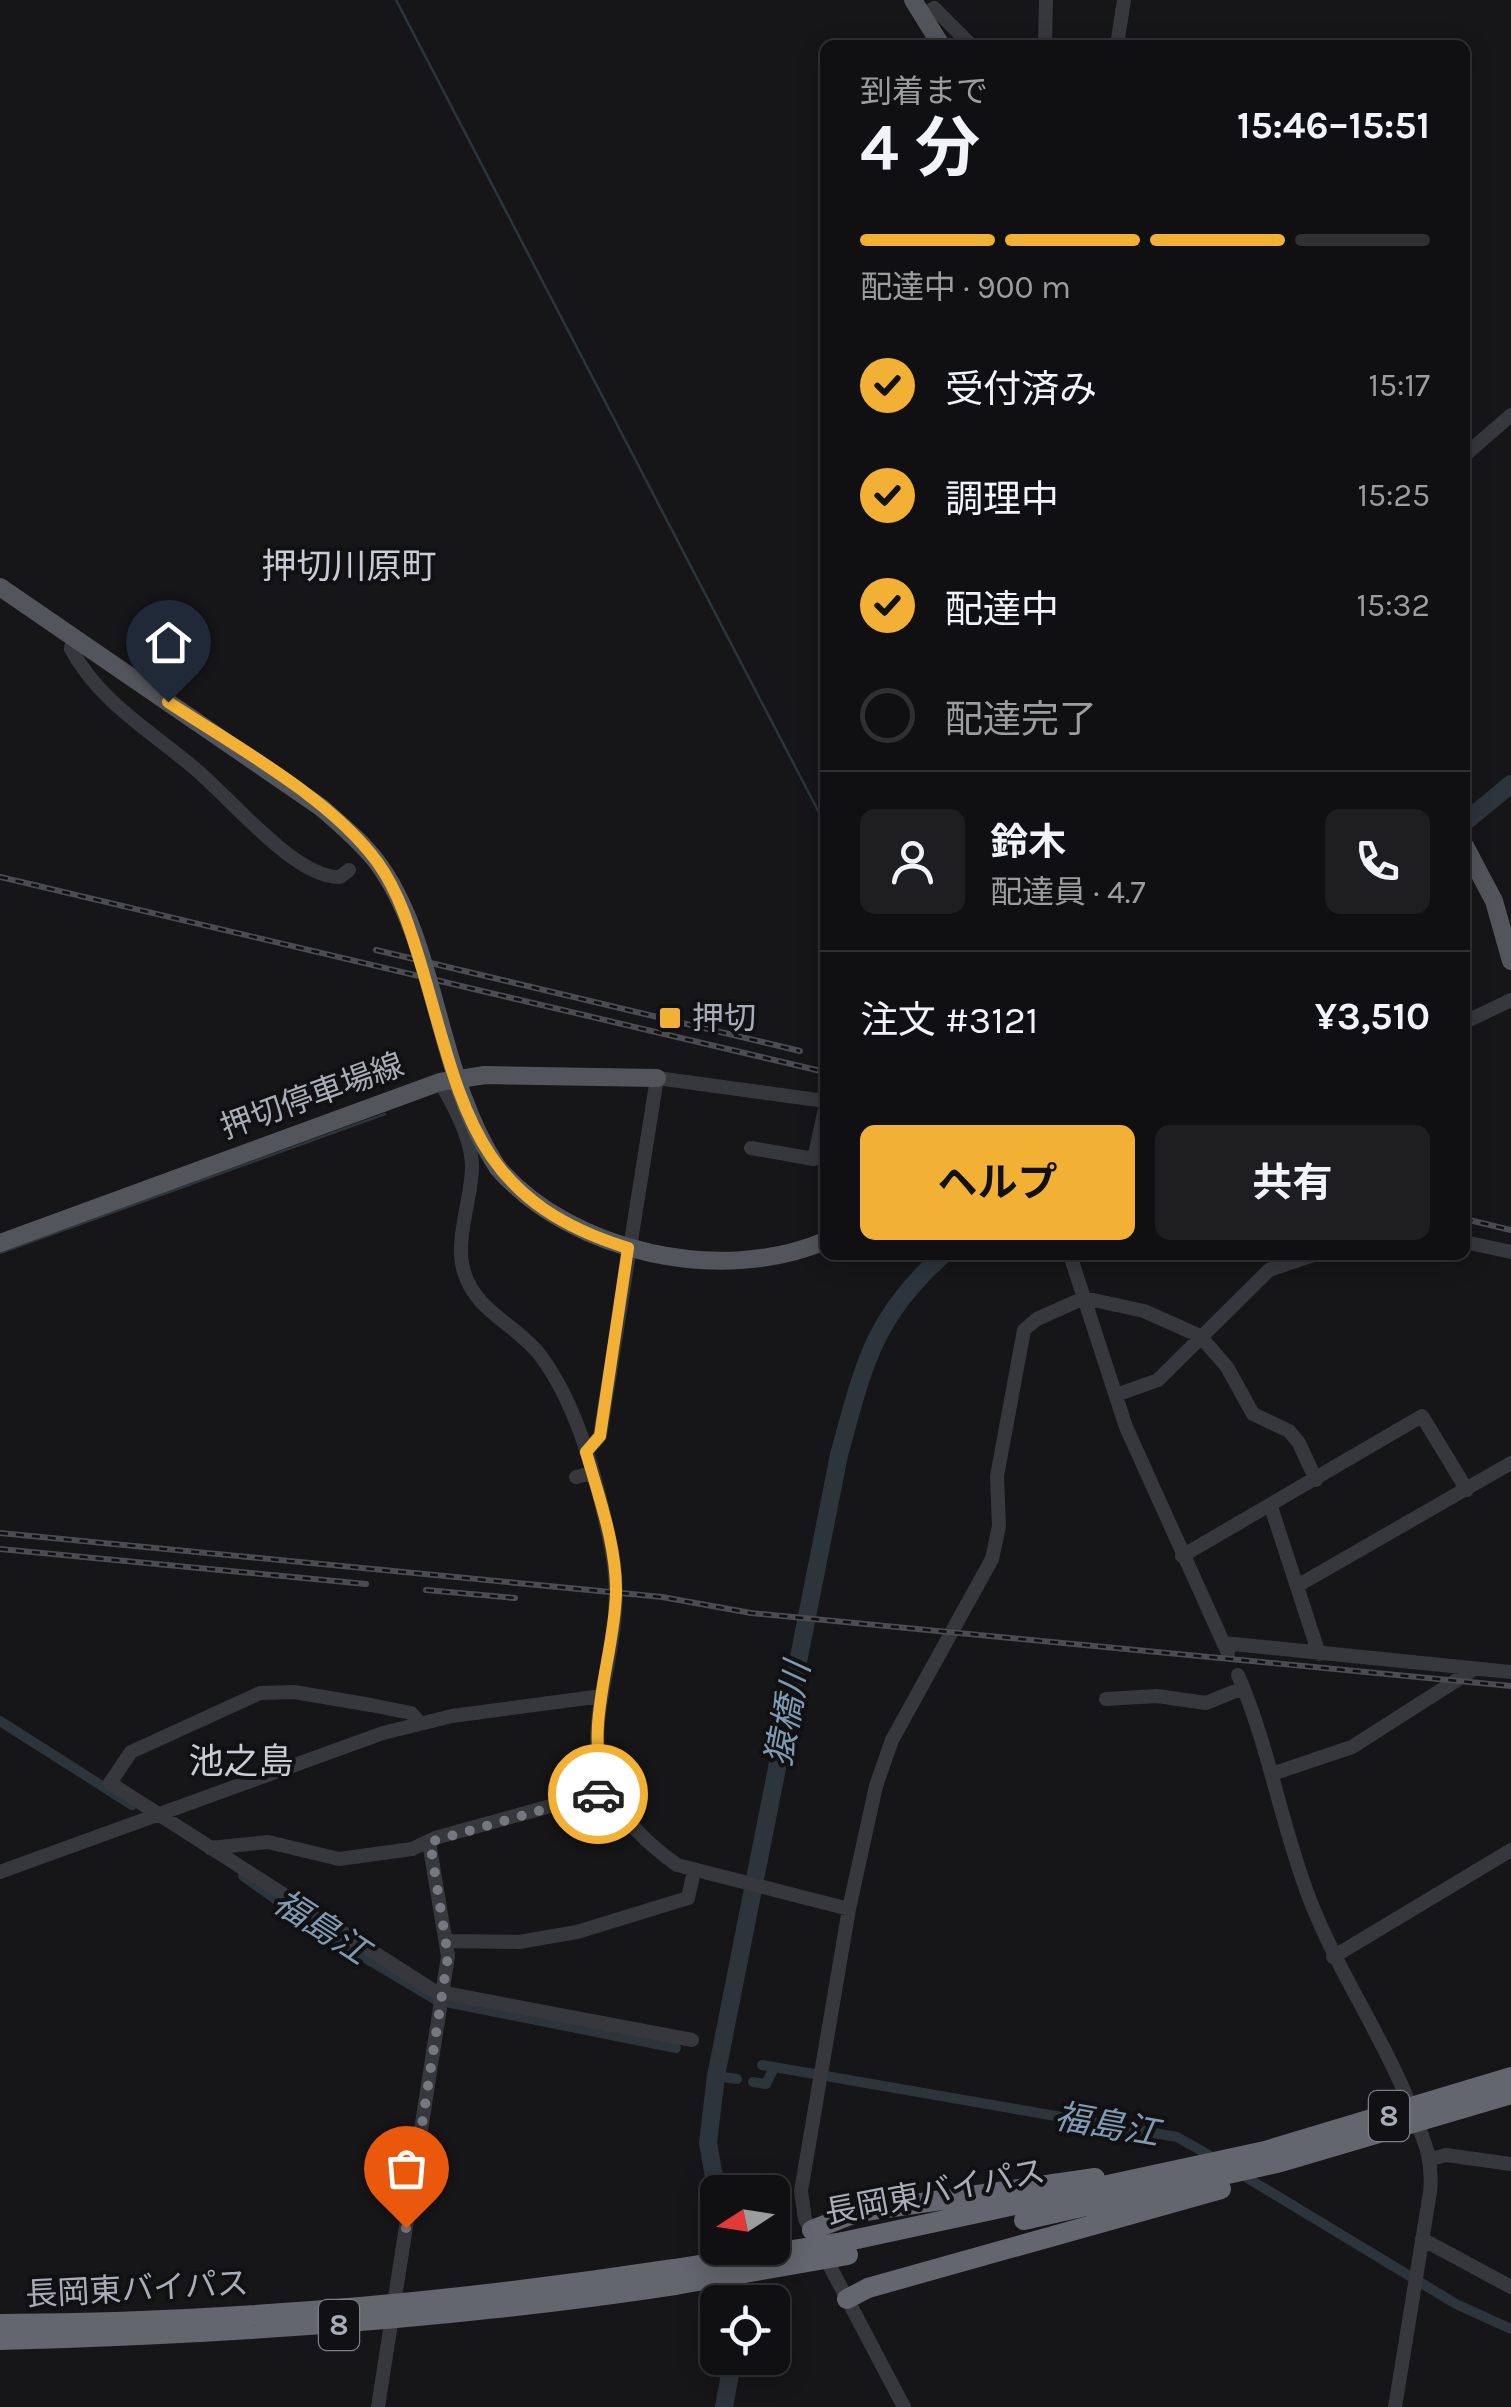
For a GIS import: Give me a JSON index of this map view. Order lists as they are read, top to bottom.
{
  "streets": {
    "highway": ["8", "長岡東バイパス"],
    "main road": ["押切停車場線"]
  },
  "districts": ["押切川原町", "池之島"],
  "water": ["猿橋川", "福島江"],
  "places": {
    "transit": ["押切"]
  },
  "north": "left",
  "page": {
    "heading": ["4 分", "到着まで", "15:46–15:51"],
    "panel": [
      "鈴木",
      "配達員 · 4.7",
      "注文 #3121",
      "¥3,510"
    ],
    "bar": "配達中 · 900 m",
    "list": [
      ["受付済み", "15:17"],
      ["調理中", "15:25"],
      ["配達中", "15:32"],
      "配達完了"
    ],
    "buttons": ["ヘルプ", "共有"]
  }
}
